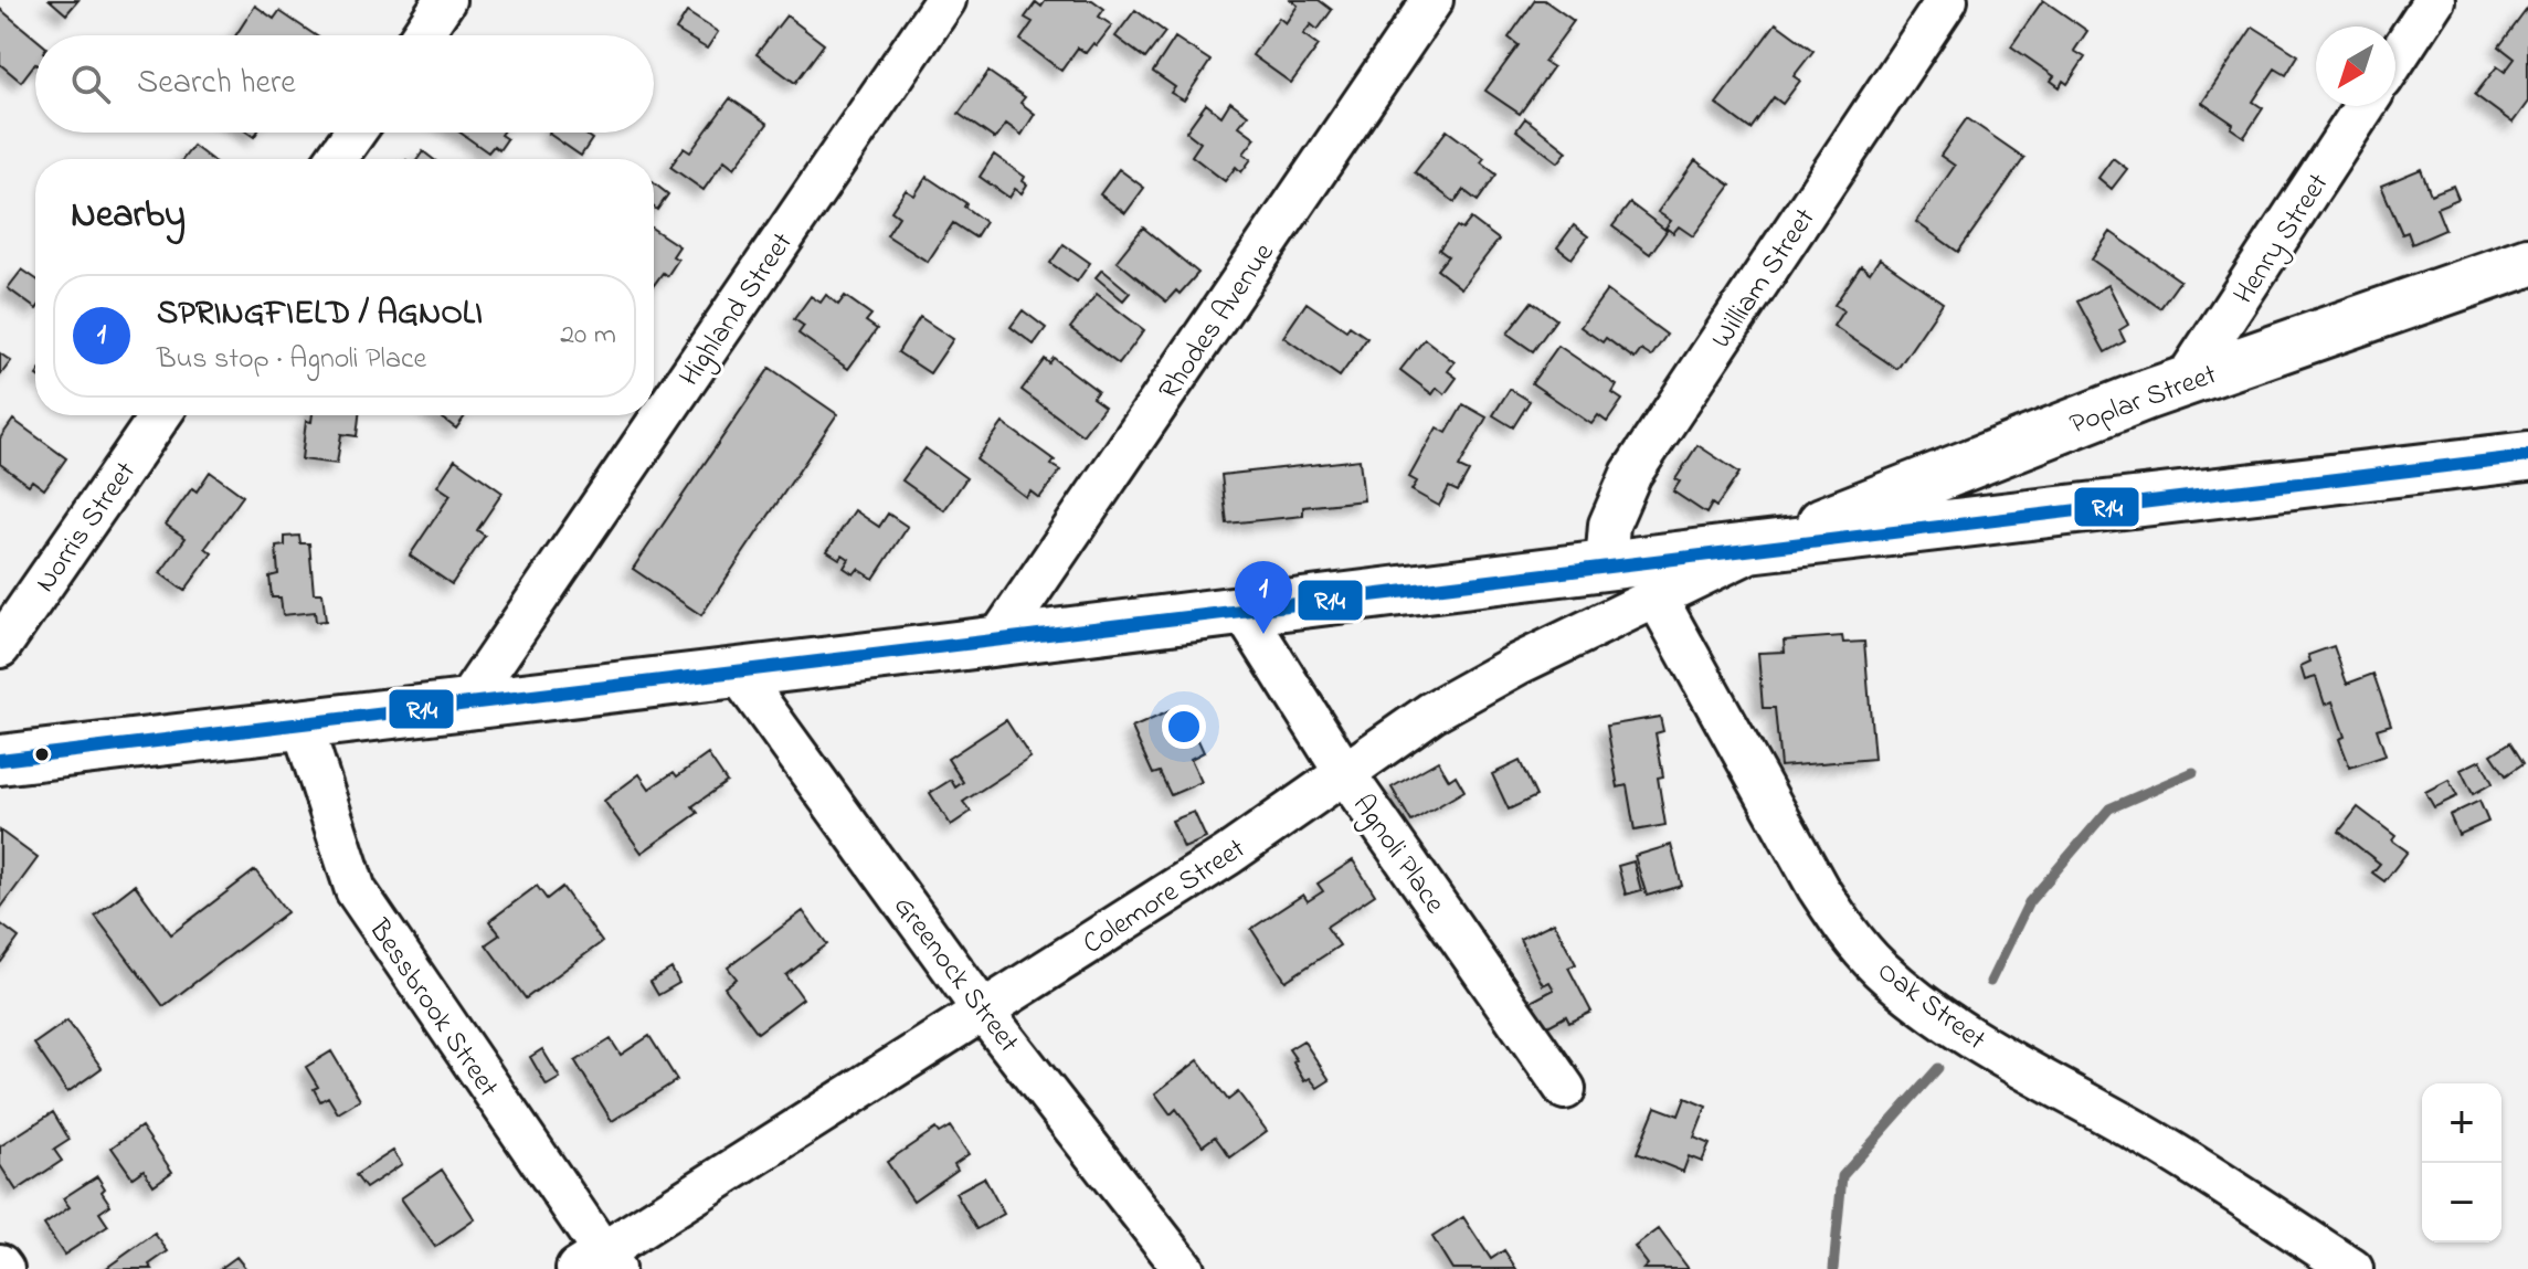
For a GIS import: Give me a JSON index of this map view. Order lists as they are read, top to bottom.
{
  "streets": {
    "main road": ["Poplar Street"],
    "street": [
      "Henry Street",
      "William Street",
      "Highland Street",
      "Rhodes Avenue",
      "Norris Street",
      "Agnoli Place",
      "Colemore Street",
      "Greenock Street",
      "Oak Street",
      "Bessbrook Street"
    ]
  },
  "crossings": [
    ["Henry Street", "Poplar Street"],
    ["Poplar Street", "Colemore Street"],
    ["Agnoli Place", "Colemore Street"],
    ["Colemore Street", "Greenock Street"],
    ["Colemore Street", "Oak Street"],
    ["Colemore Street", "Bessbrook Street"]
  ],
  "lines": ["transit line R14"],
  "north": "bottom left",
  "page": {
    "search": "Search here",
    "heading": "Nearby",
    "list": [
      {
        "mark": "1",
        "name": "SPRINGFIELD / AGNOLI",
        "note": "Bus stop · Agnoli Place",
        "value": "20 m"
      }
    ],
    "pins": "1",
    "map_buttons": ["+", "−"]
  }
}
